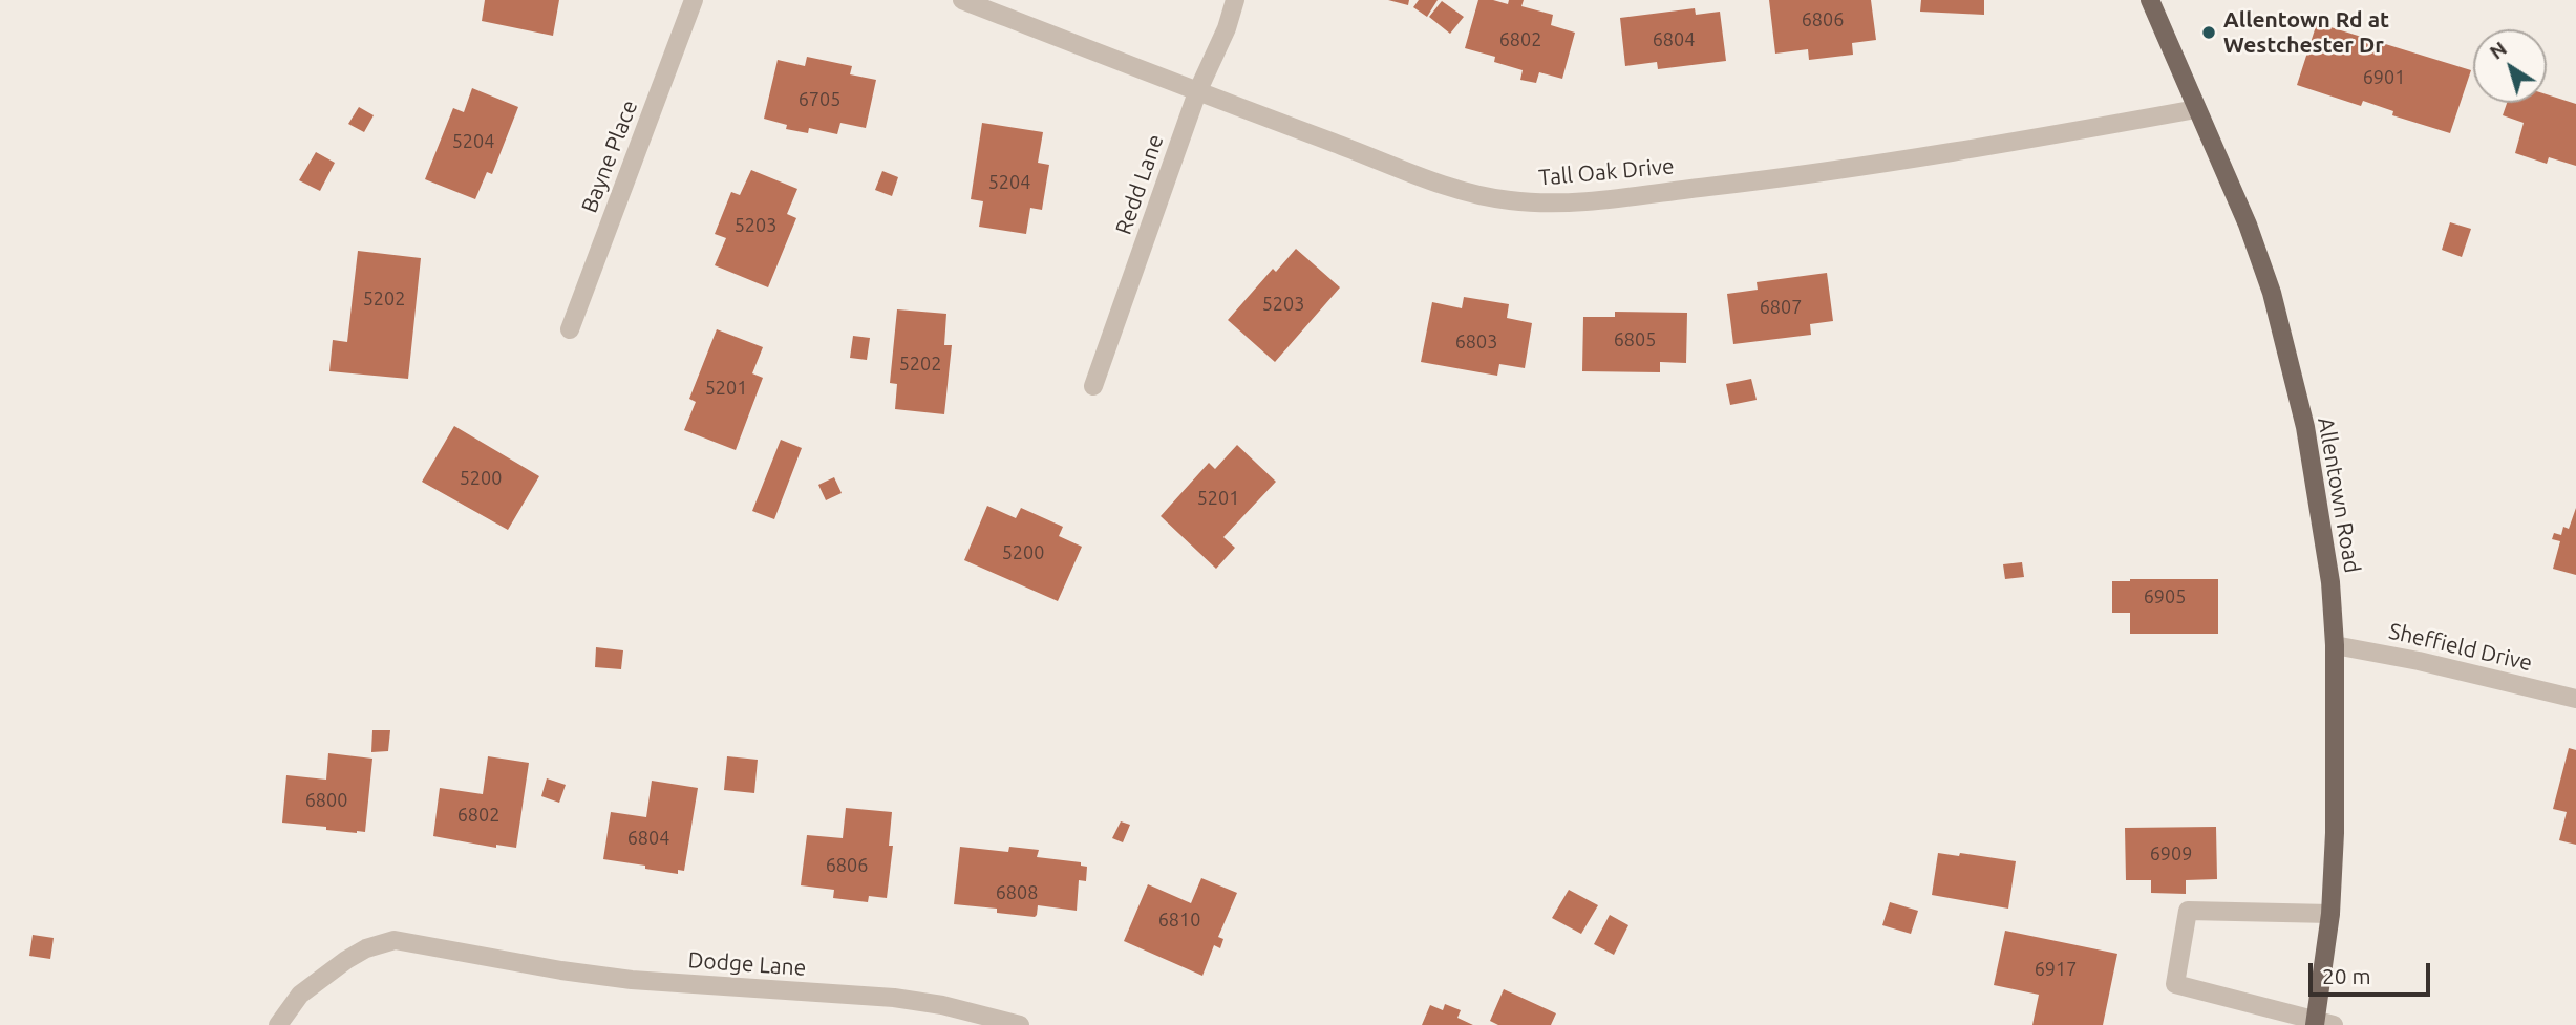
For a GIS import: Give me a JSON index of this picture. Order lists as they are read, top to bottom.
{
  "streets": {
    "main road": ["Allentown Road"],
    "street": [
      "Bayne Place",
      "Tall Oak Drive",
      "Redd Lane",
      "Sheffield Drive",
      "Dodge Lane"
    ]
  },
  "crossings": [
    ["Tall Oak Drive", "Redd Lane"],
    ["Tall Oak Drive", "Allentown Road"],
    ["Allentown Road", "Sheffield Drive"]
  ],
  "places": ["Allentown Rd at Westchester Dr"],
  "house_numbers": [
    "6806",
    "6802",
    "6804",
    "6901",
    "6705",
    "5204",
    "5204",
    "5203",
    "5202",
    "5203",
    "6807",
    "6805",
    "6803",
    "5202",
    "5201",
    "5200",
    "5201",
    "5200",
    "6905",
    "6800",
    "6802",
    "6804",
    "6909",
    "6806",
    "6808",
    "6810",
    "6917"
  ],
  "scale_bar": "20 m",
  "north": "top left"
}
